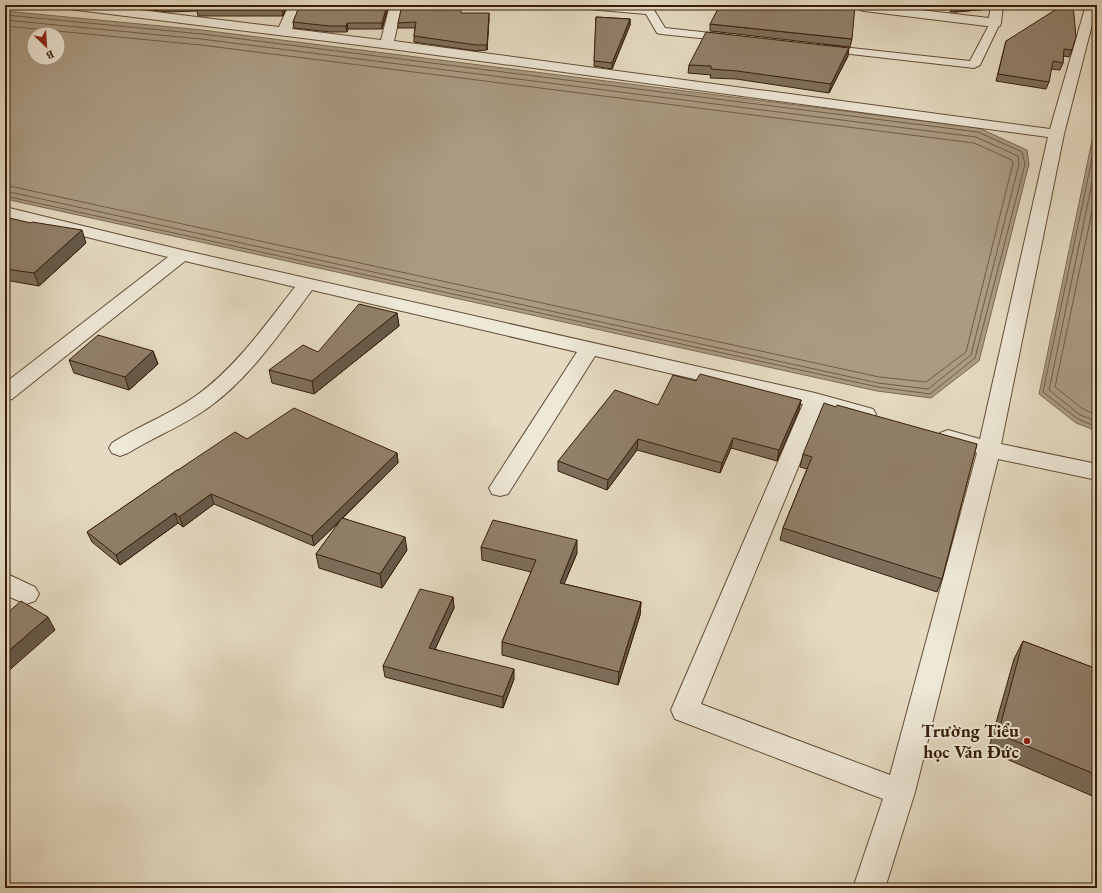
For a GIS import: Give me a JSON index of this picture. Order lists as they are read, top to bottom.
{
  "places": ["Trường Tiểu học Văn Đức"],
  "north": "bottom right"
}
